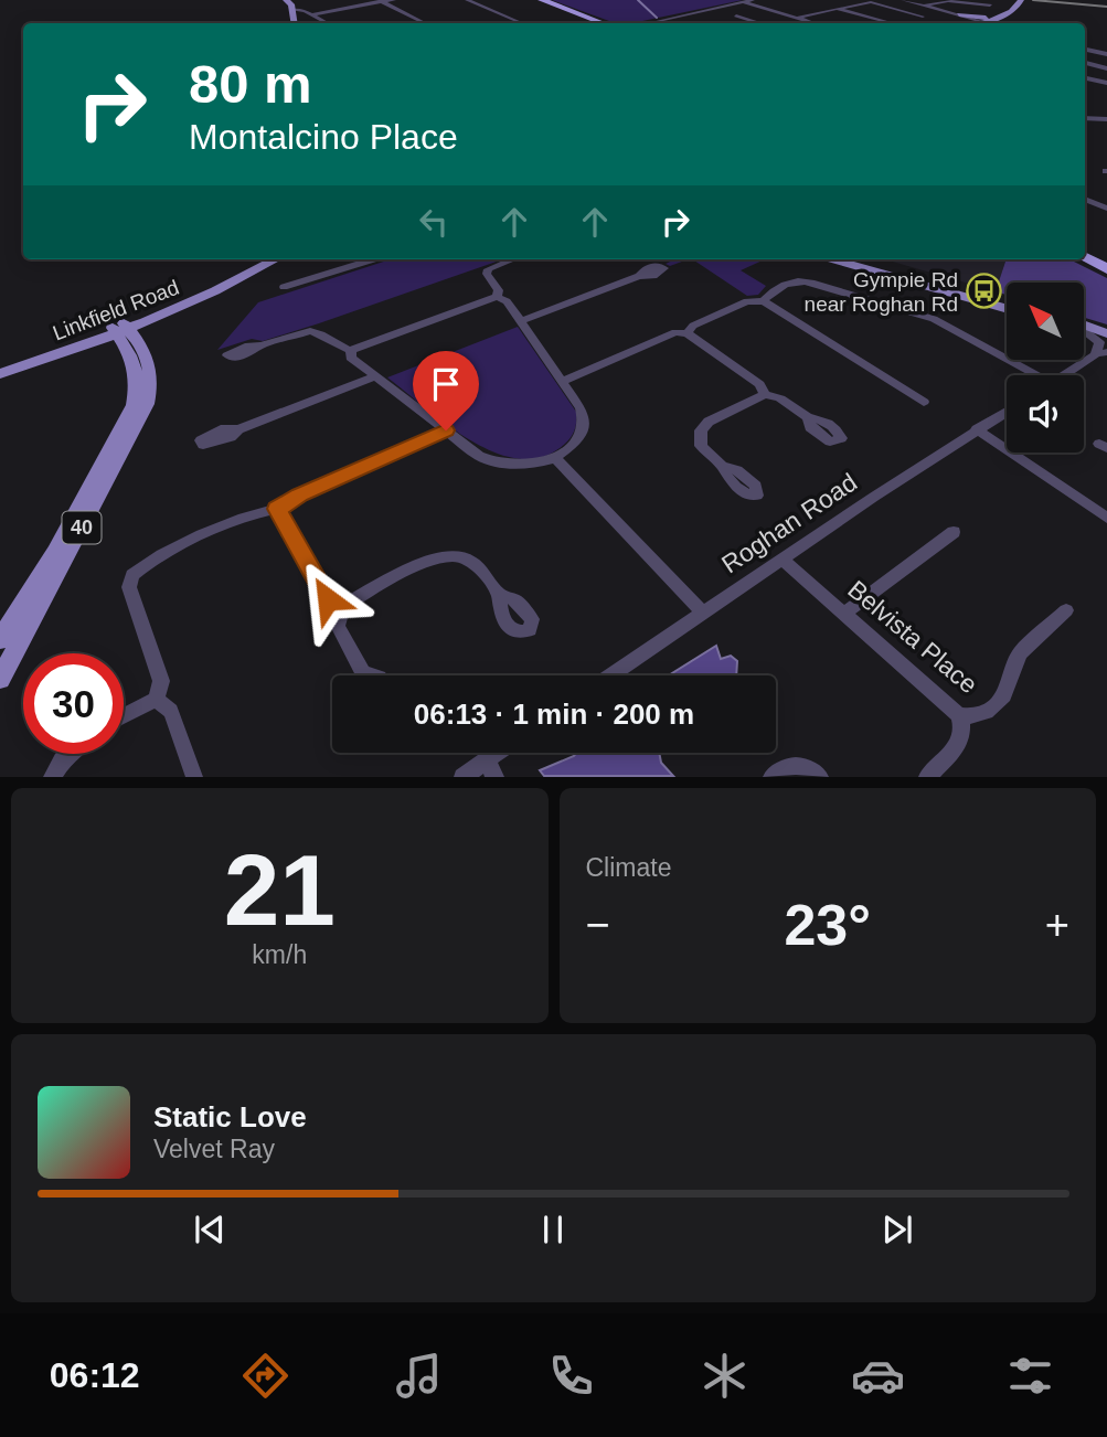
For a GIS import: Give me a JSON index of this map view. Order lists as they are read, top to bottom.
{
  "streets": {
    "main road": ["Linkfield Road", "40"],
    "street": ["Roghan Road", "Belvista Place"]
  },
  "crossings": [
    ["Linkfield Road", "40"],
    ["Roghan Road", "Belvista Place"]
  ],
  "places": {
    "bus stop": ["Gympie Rd near Roghan Rd"]
  },
  "north": "top left",
  "page": {
    "turn": ["80 m", "Montalcino Place"],
    "limit": "30",
    "trip": "06:13 · 1 min · 200 m",
    "tile": [
      ["21", "km/h"],
      "Climate"
    ],
    "heat": ["−", "23°", "+"],
    "song": ["Static Love", "Velvet Ray"],
    "tabs": "06:12"
  }
}
